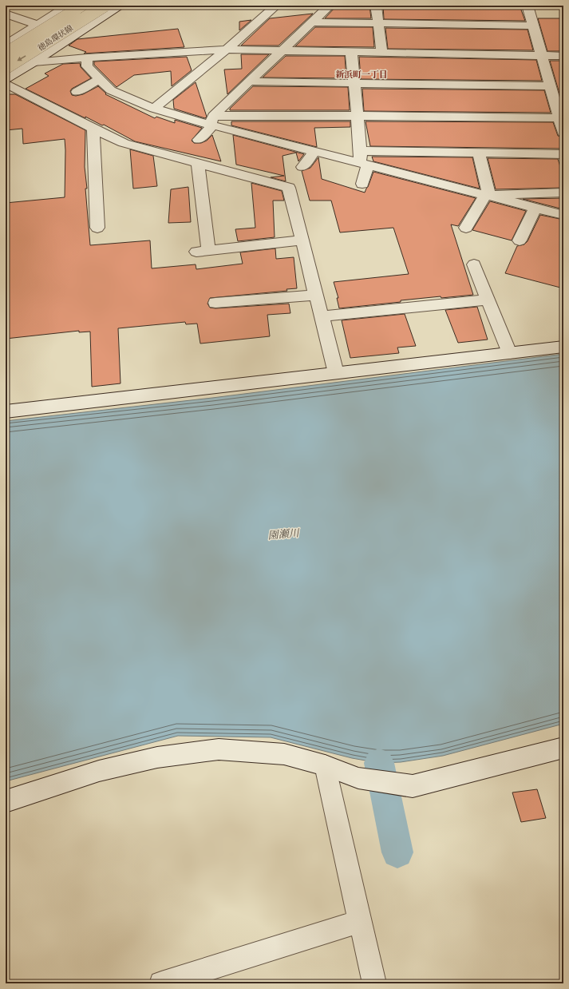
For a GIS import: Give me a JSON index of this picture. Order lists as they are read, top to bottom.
{
  "streets": {
    "main road": ["徳島環状線"]
  },
  "districts": ["新浜町一丁目"],
  "water": ["園瀬川"]
}
